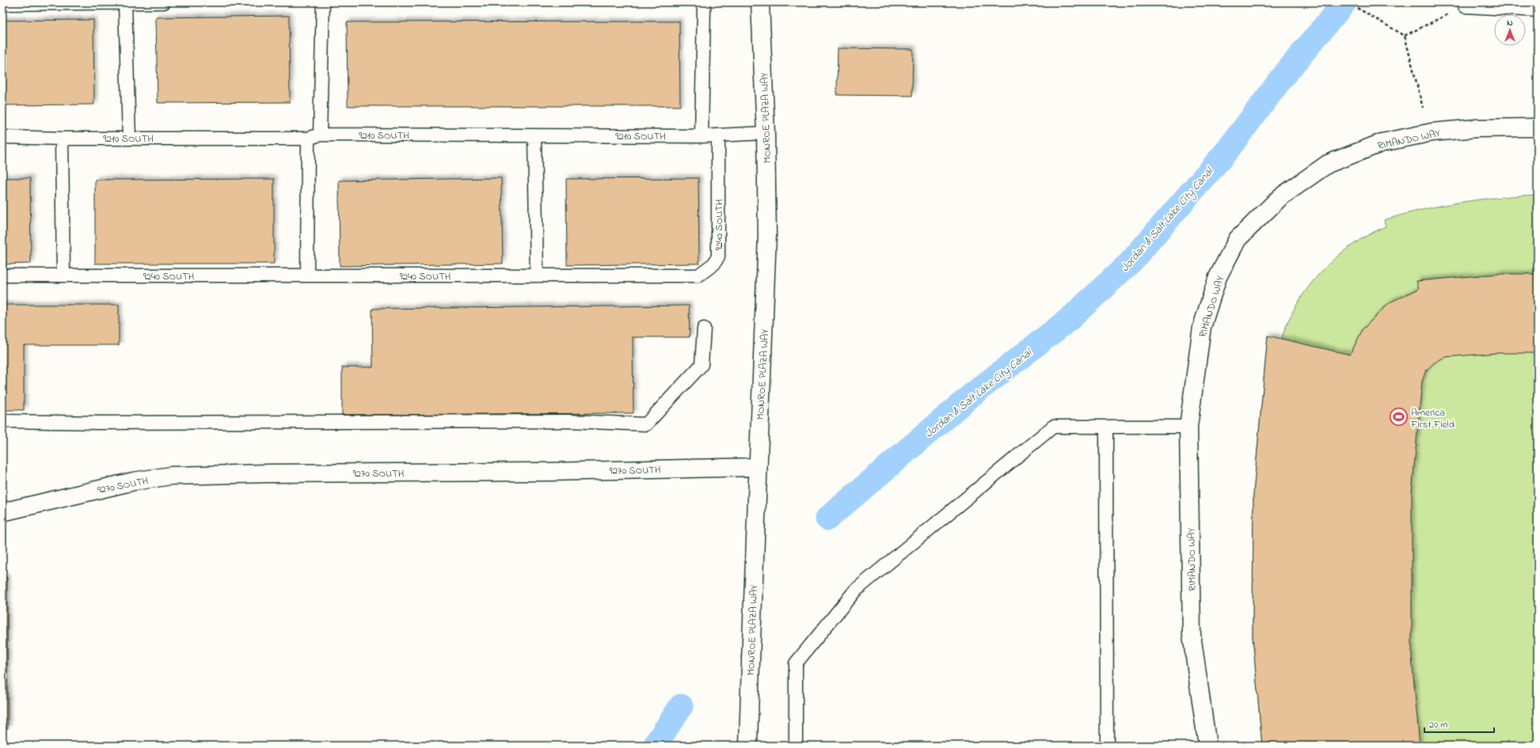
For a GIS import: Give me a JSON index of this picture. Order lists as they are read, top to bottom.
{
  "streets": {
    "street": ["MONROE PLAZA WAY", "RIMANDO WAY", "9270 SOUTH"],
    "lane": ["9210 SOUTH", "9240 SOUTH"]
  },
  "crossings": [
    ["MONROE PLAZA WAY", "9210 SOUTH"],
    ["MONROE PLAZA WAY", "9270 SOUTH"],
    ["9210 SOUTH", "9240 SOUTH"]
  ],
  "water": ["Jordan & Salt Lake City Canal"],
  "places": {
    "sports": ["America First Field"]
  },
  "scale_bar": "20 m",
  "north": "top"
}
